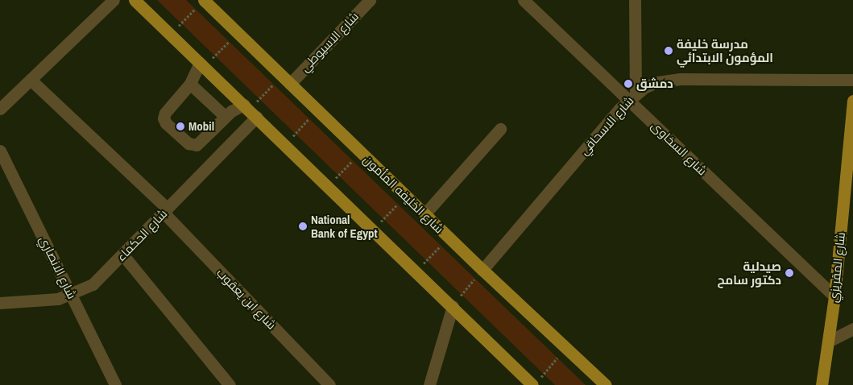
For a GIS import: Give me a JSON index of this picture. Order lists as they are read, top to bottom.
{
  "streets": {
    "main road": ["شارع الخليفه المأمون", "شارع المقريزي"],
    "street": [
      "شارع الاسيوطي",
      "شارع الاسحاقي",
      "شارع السخاوى",
      "شارع الحكماء",
      "شارع الانصاري",
      "شارع ابن يعقوب"
    ]
  },
  "crossings": [
    ["شارع الاسيوطي", "شارع الخليفه المأمون"],
    ["شارع الاسحاقي", "شارع السخاوى"],
    ["شارع الاسحاقي", "شارع الخليفه المأمون"],
    ["شارع السخاوى", "شارع المقريزي"],
    ["شارع الحكماء", "شارع الانصاري"],
    ["شارع الحكماء", "شارع ابن يعقوب"]
  ],
  "places": [
    "مدرسة خليفة المؤمون الابتدائي",
    "دمشق",
    "Mobil",
    "National Bank of Egypt",
    "صيدلية دكتور سامح"
  ]
}
